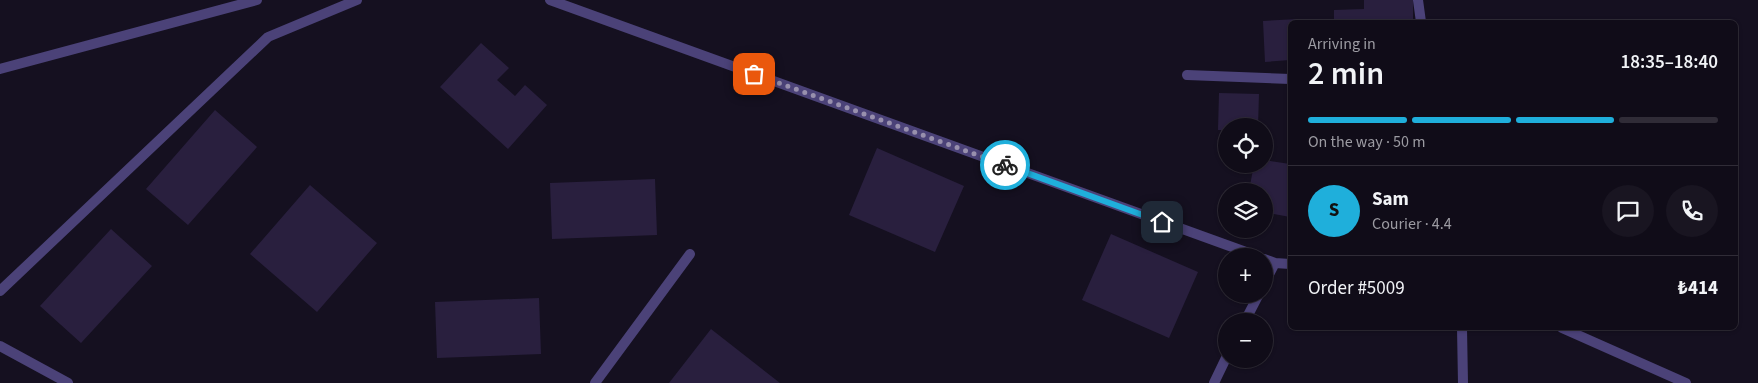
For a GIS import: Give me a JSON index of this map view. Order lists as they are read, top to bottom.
{
  "page": {
    "heading": ["2 min", "Arriving in", "18:35–18:40"],
    "panel": [
      "Sam",
      "Courier · 4.4",
      "Order #5009",
      "₺414"
    ],
    "bar": "On the way · 50 m",
    "map_buttons": ["+", "−"],
    "round": "S"
  }
}
